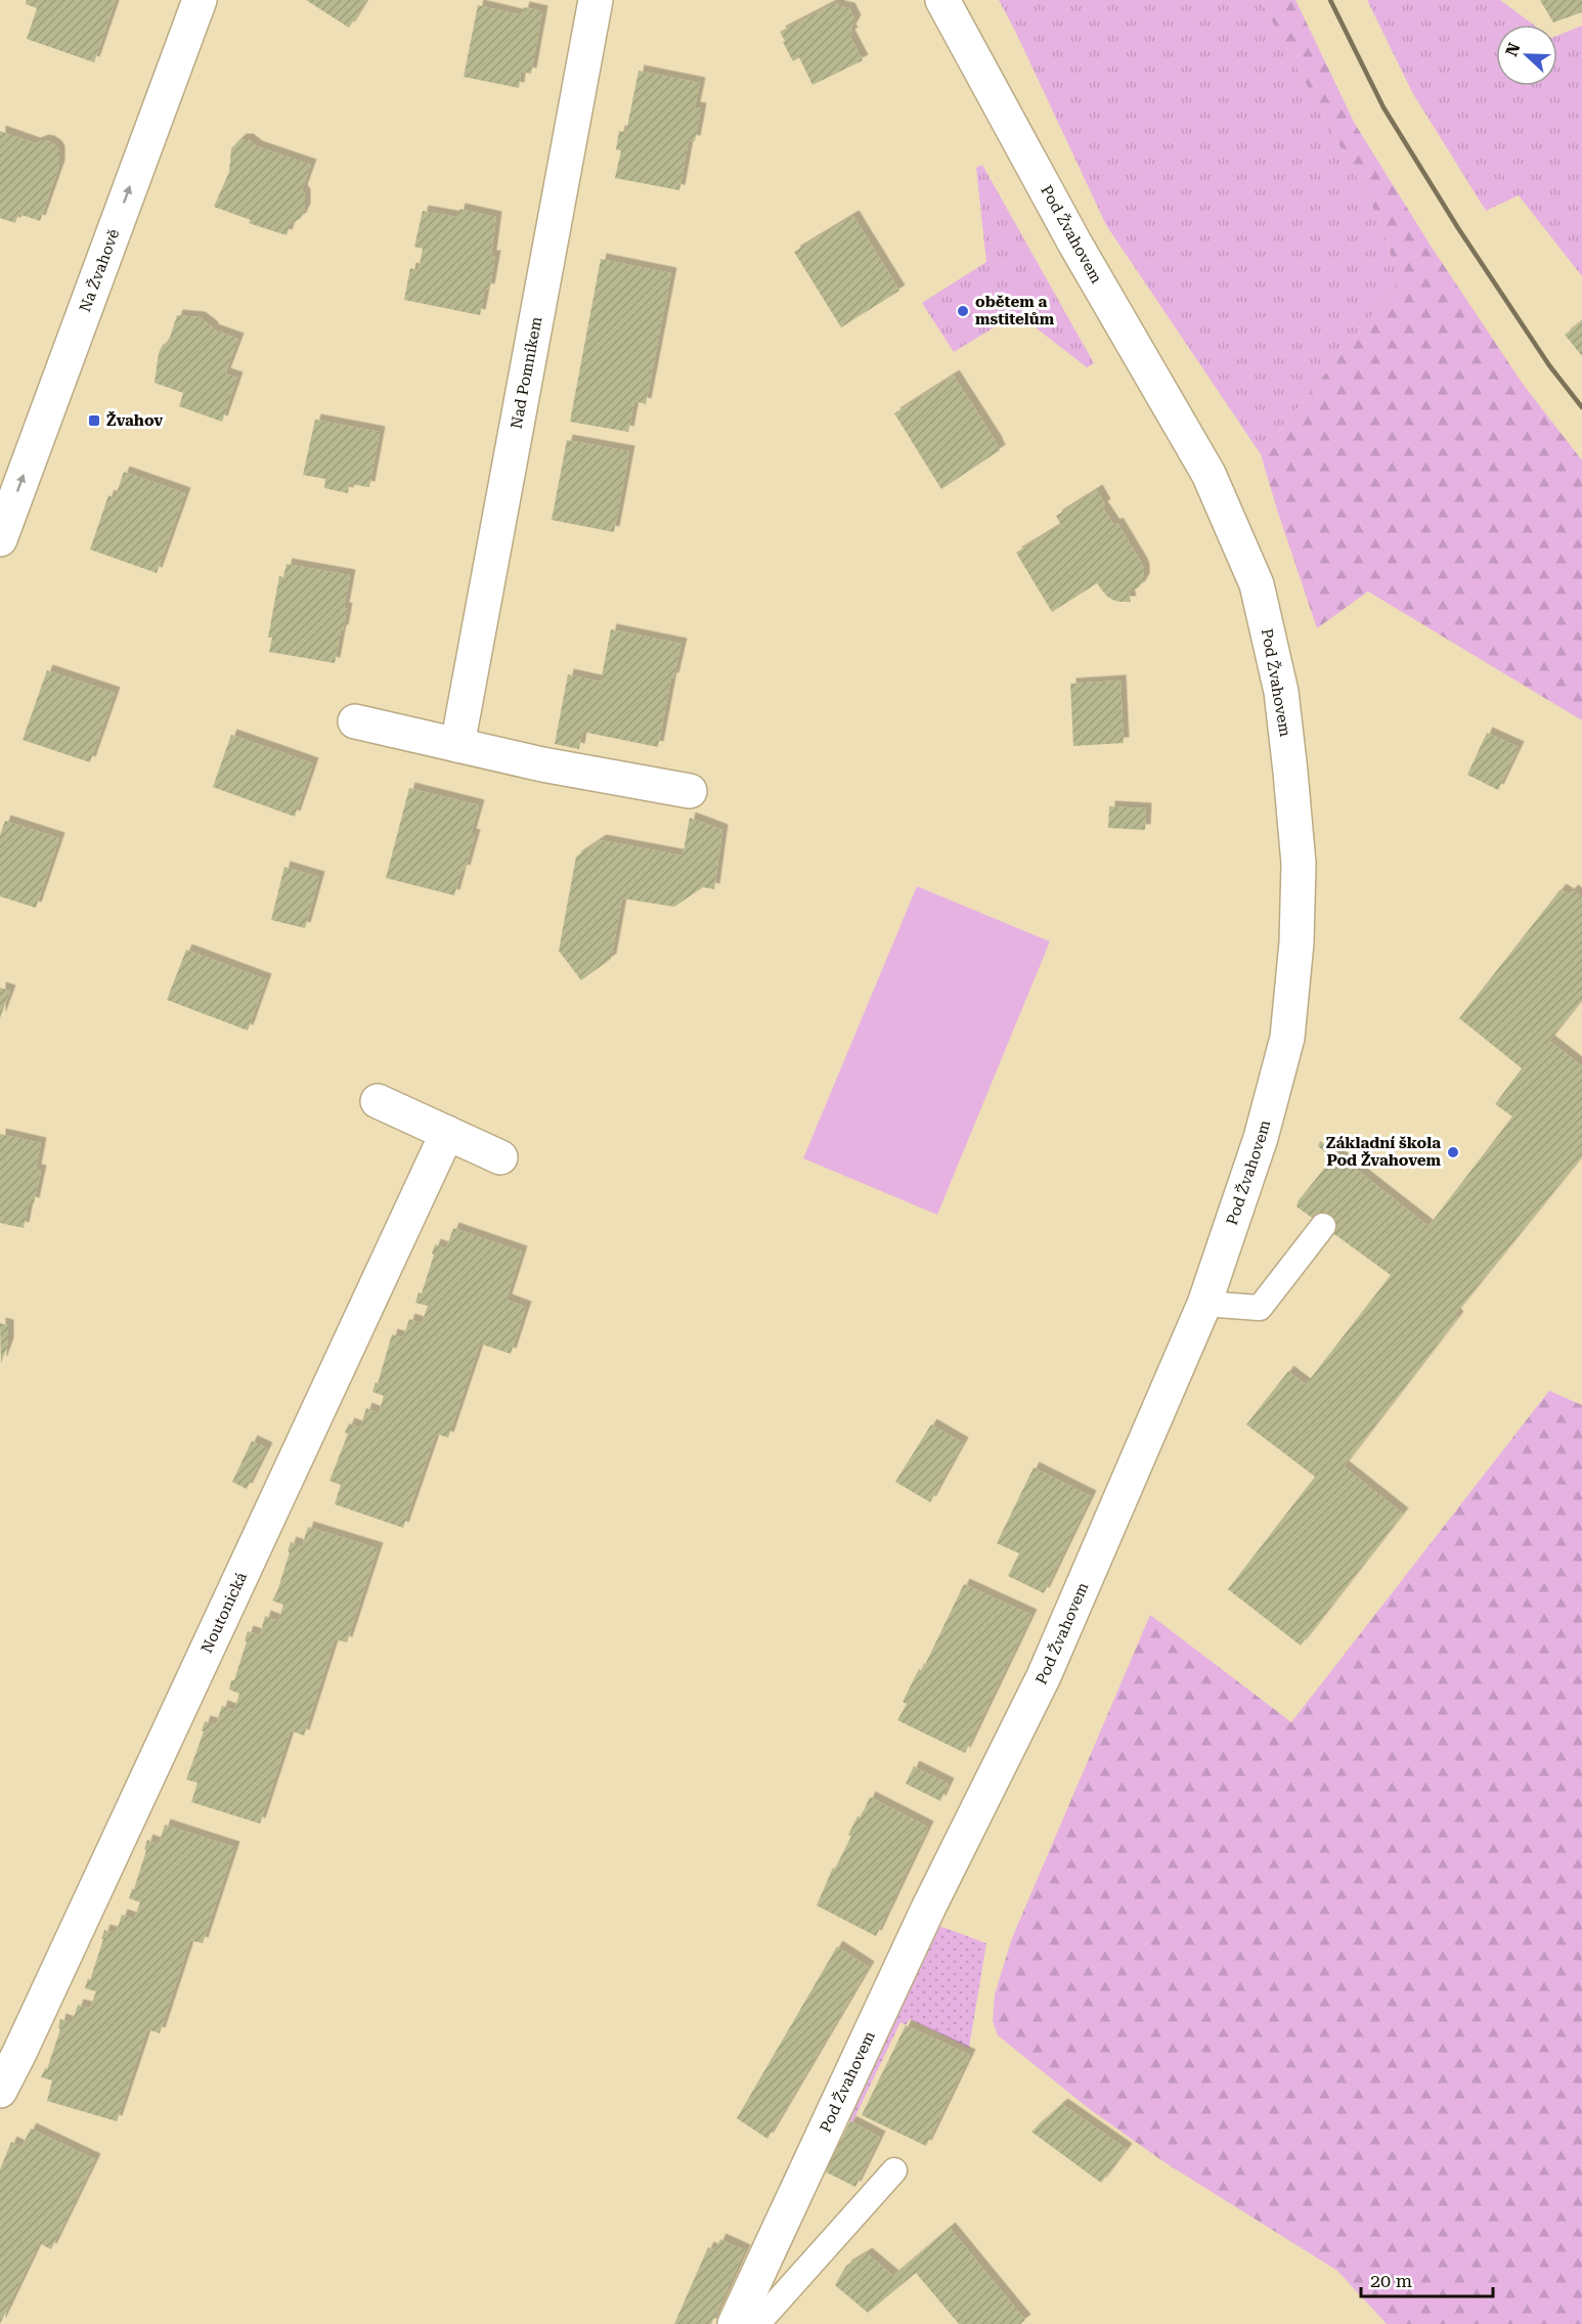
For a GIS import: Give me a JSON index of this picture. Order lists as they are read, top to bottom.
{
  "streets": {
    "street": [
      "Pod Žvahovem",
      "Na Žvahově",
      "Nad Pomníkem",
      "Noutonická"
    ]
  },
  "one_way": ["Na Žvahově"],
  "places": {
    "other": ["obětem a mstitelům", "Základní škola Pod Žvahovem"],
    "transit": ["Žvahov"]
  },
  "scale_bar": "20 m",
  "north": "left"
}
